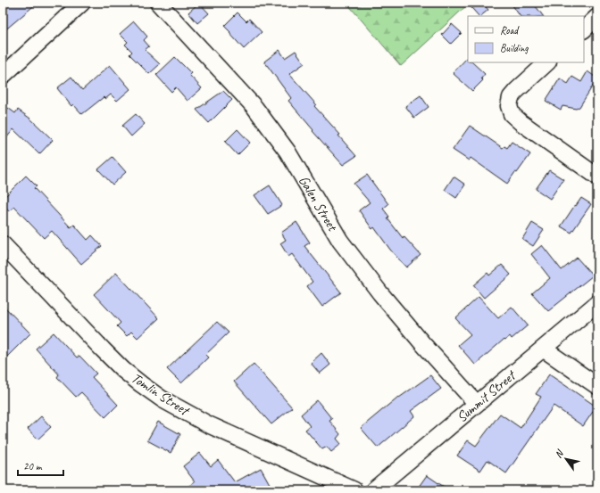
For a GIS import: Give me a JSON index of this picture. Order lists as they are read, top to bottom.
{
  "streets": {
    "street": ["Galen Street", "Tomlin Street", "Summit Street"]
  },
  "crossings": [
    ["Galen Street", "Summit Street"]
  ],
  "legend": ["Road", "Building"],
  "scale_bar": "20 m",
  "north": "top left"
}
